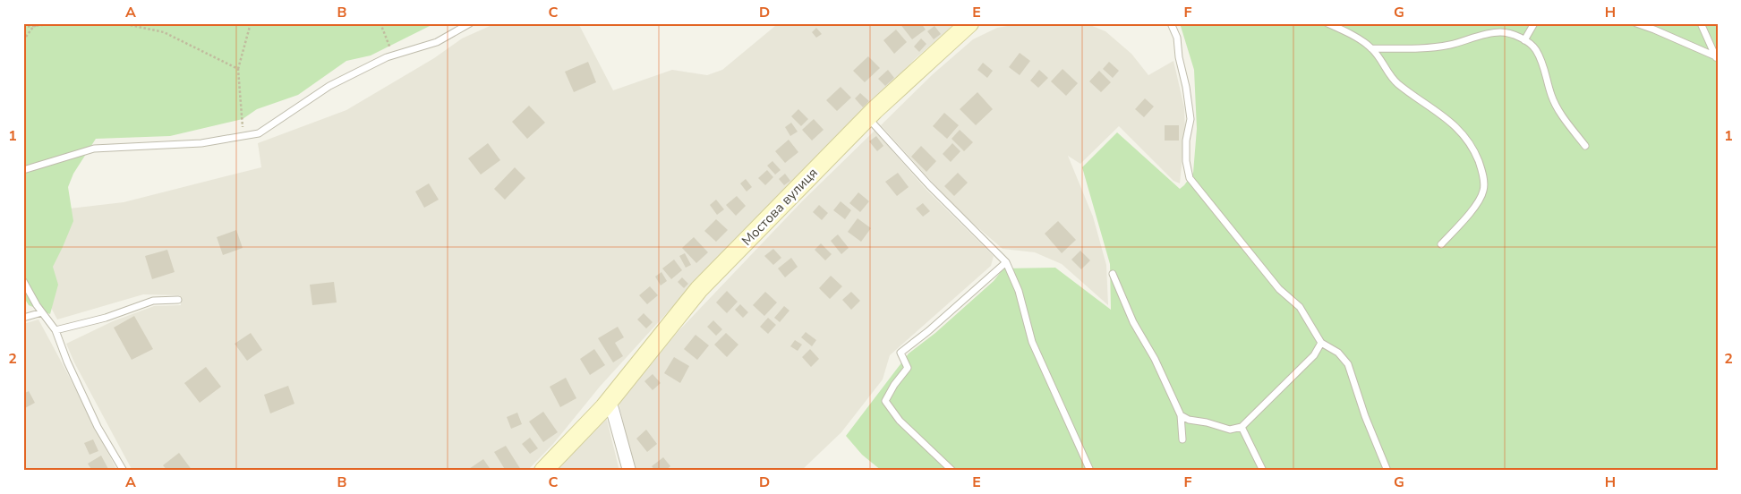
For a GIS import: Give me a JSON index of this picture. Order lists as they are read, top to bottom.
{
  "streets": {
    "street": ["Мостова вулиця"]
  },
  "grid": {
    "columns": [
      "A",
      "B",
      "C",
      "D",
      "E",
      "F",
      "G",
      "H"
    ],
    "rows": ["1", "2"]
  }
}
